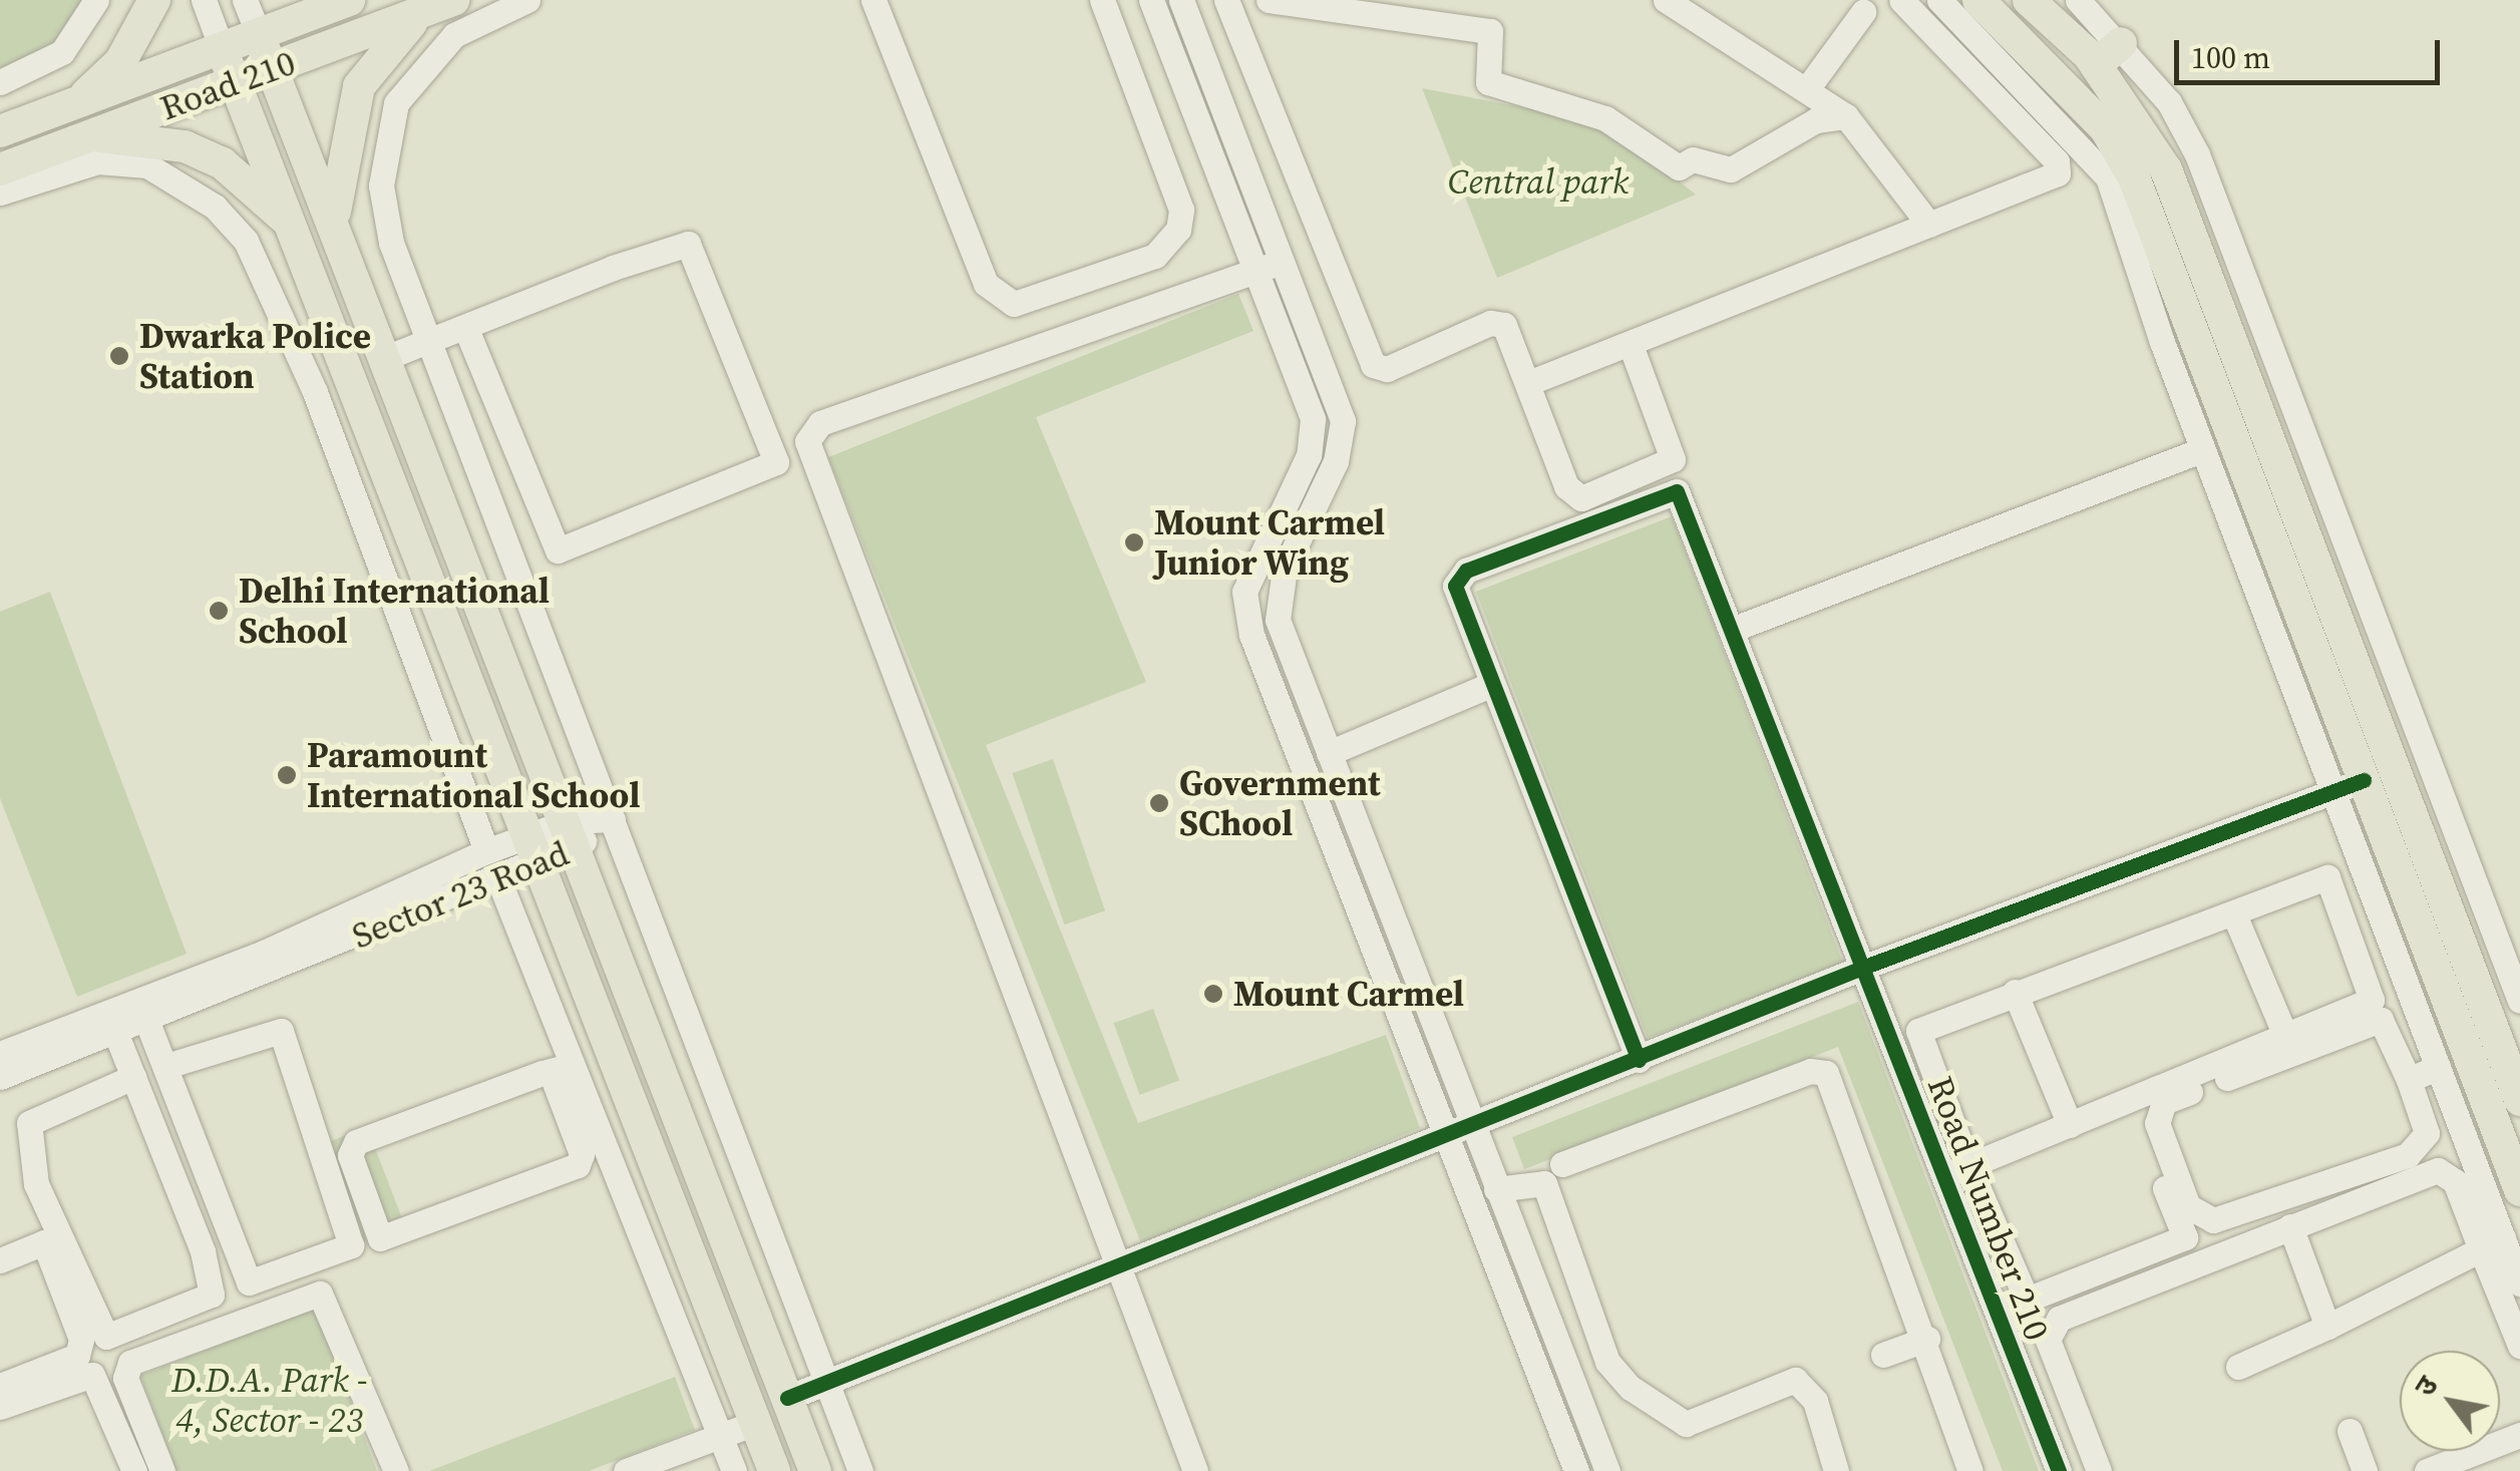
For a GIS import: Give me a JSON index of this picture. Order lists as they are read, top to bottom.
{
  "streets": {
    "main road": ["Road 210"],
    "street": ["Sector 23 Road", "Road Number 210"]
  },
  "parks": ["Central park", "D.D.A. Park - 4, Sector - 23"],
  "places": [
    "Dwarka Police Station",
    "Mount Carmel Junior Wing",
    "Delhi International School",
    "Paramount International School",
    "Government SChool",
    "Mount Carmel"
  ],
  "scale_bar": "100 m",
  "north": "top left"
}
